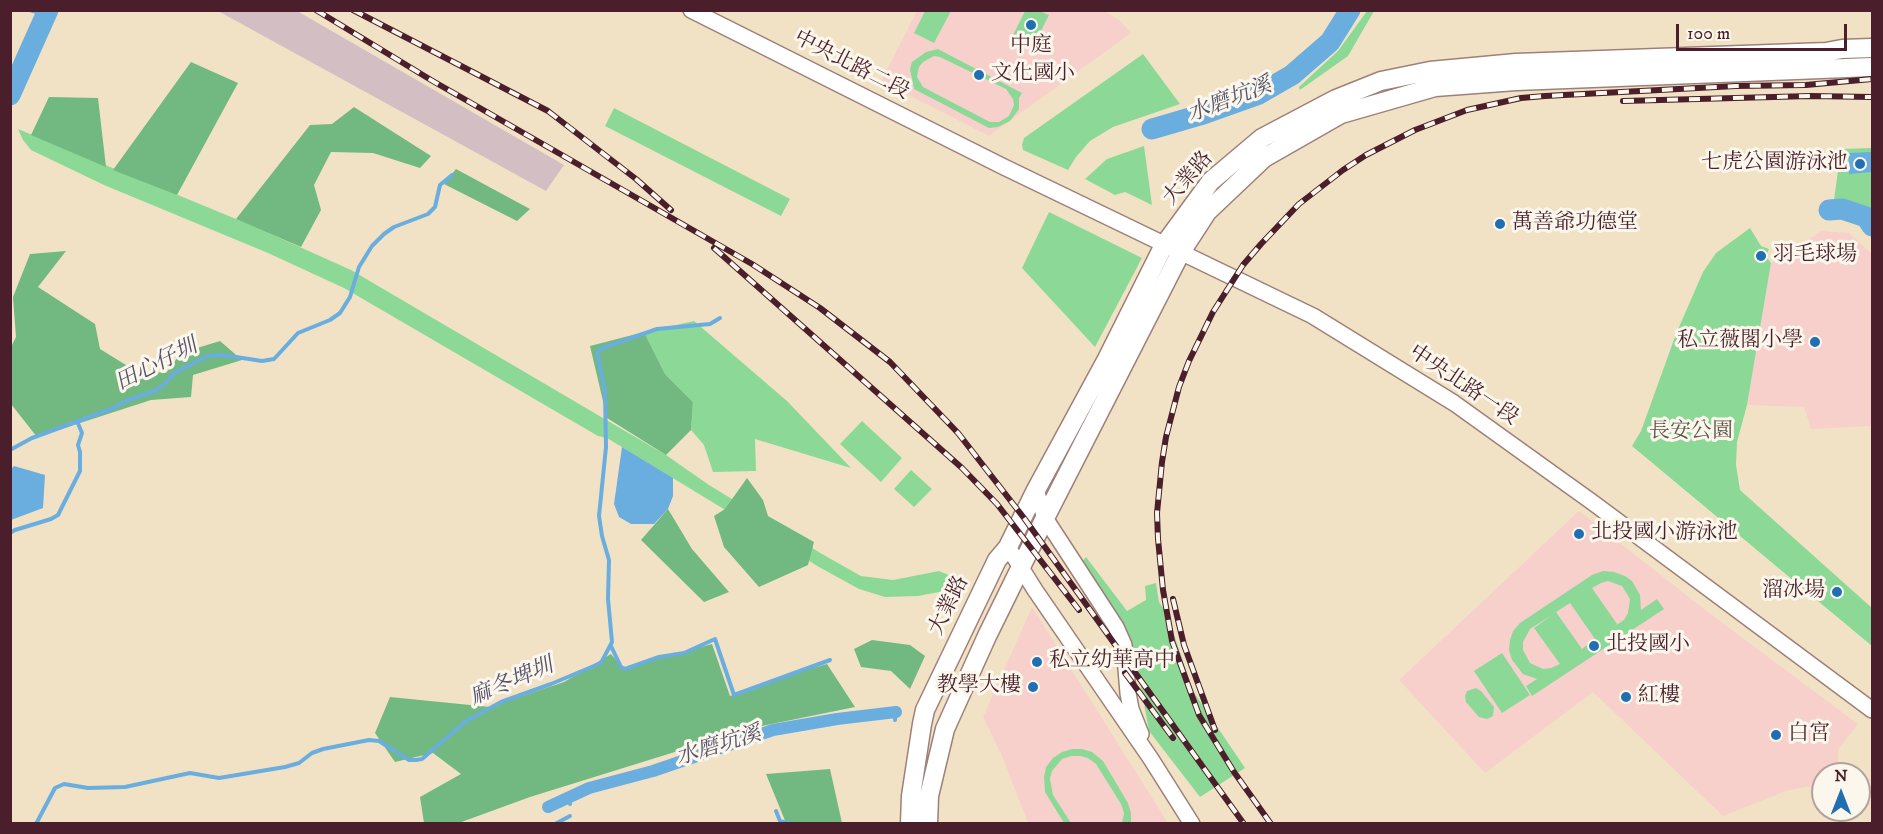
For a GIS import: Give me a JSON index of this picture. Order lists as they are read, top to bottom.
{
  "streets": {
    "main road": ["大業路"],
    "street": ["中央北路二段", "中央北路一段"]
  },
  "crossings": [
    ["中央北路二段", "中央北路一段"],
    ["大業路", "中央北路一段"]
  ],
  "water": ["水磨坑溪", "田心仔圳", "麻冬埤圳"],
  "parks": ["長安公園"],
  "places": [
    "中庭",
    "文化國小",
    "七虎公園游泳池",
    "萬善爺功德堂",
    "羽毛球場",
    "私立薇閣小學",
    "北投國小游泳池",
    "溜冰場",
    "北投國小",
    "私立幼華高中",
    "教學大樓",
    "紅樓",
    "白宮"
  ],
  "scale_bar": "100 m",
  "north": "top"
}
